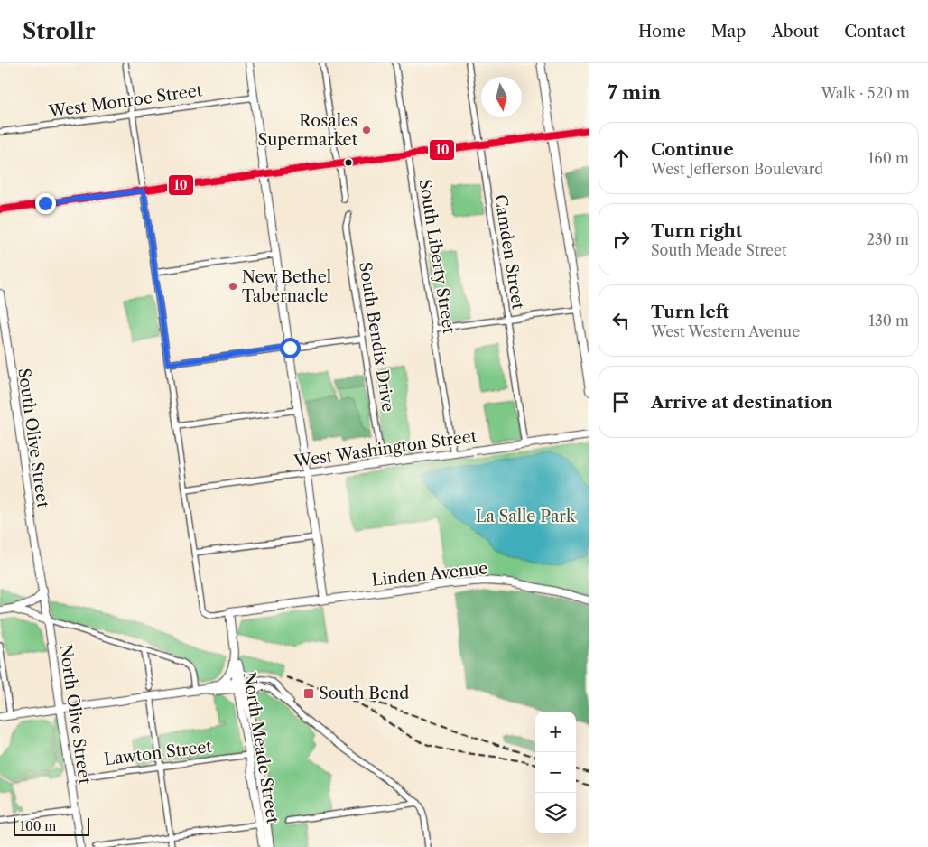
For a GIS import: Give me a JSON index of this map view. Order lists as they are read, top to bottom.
{
  "streets": {
    "street": [
      "West Monroe Street",
      "Camden Street",
      "South Liberty Street",
      "South Bendix Drive",
      "South Olive Street",
      "West Washington Street",
      "Linden Avenue",
      "North Olive Street",
      "North Meade Street",
      "Lawton Street"
    ]
  },
  "crossings": [
    ["Camden Street", "West Washington Street"],
    ["South Liberty Street", "West Washington Street"],
    ["South Bendix Drive", "West Washington Street"],
    ["South Olive Street", "North Olive Street"],
    ["Linden Avenue", "North Meade Street"],
    ["North Olive Street", "Lawton Street"],
    ["North Meade Street", "Lawton Street"]
  ],
  "parks": ["La Salle Park"],
  "places": {
    "other": ["Rosales Supermarket", "New Bethel Tabernacle"],
    "transit": ["South Bend"]
  },
  "lines": ["transit line 10"],
  "scale_bar": "100 m",
  "north": "bottom",
  "page": {
    "header": "Strollr",
    "nav": [
      "Home",
      "Map",
      "About",
      "Contact"
    ],
    "heading": ["7 min", "Walk · 520 m"],
    "list": [
      ["Continue", "West Jefferson Boulevard", "160 m"],
      ["Turn right", "South Meade Street", "230 m"],
      ["Turn left", "West Western Avenue", "130 m"],
      "Arrive at destination"
    ],
    "map_buttons": ["+", "−"],
    "scale": "100 m"
  }
}
